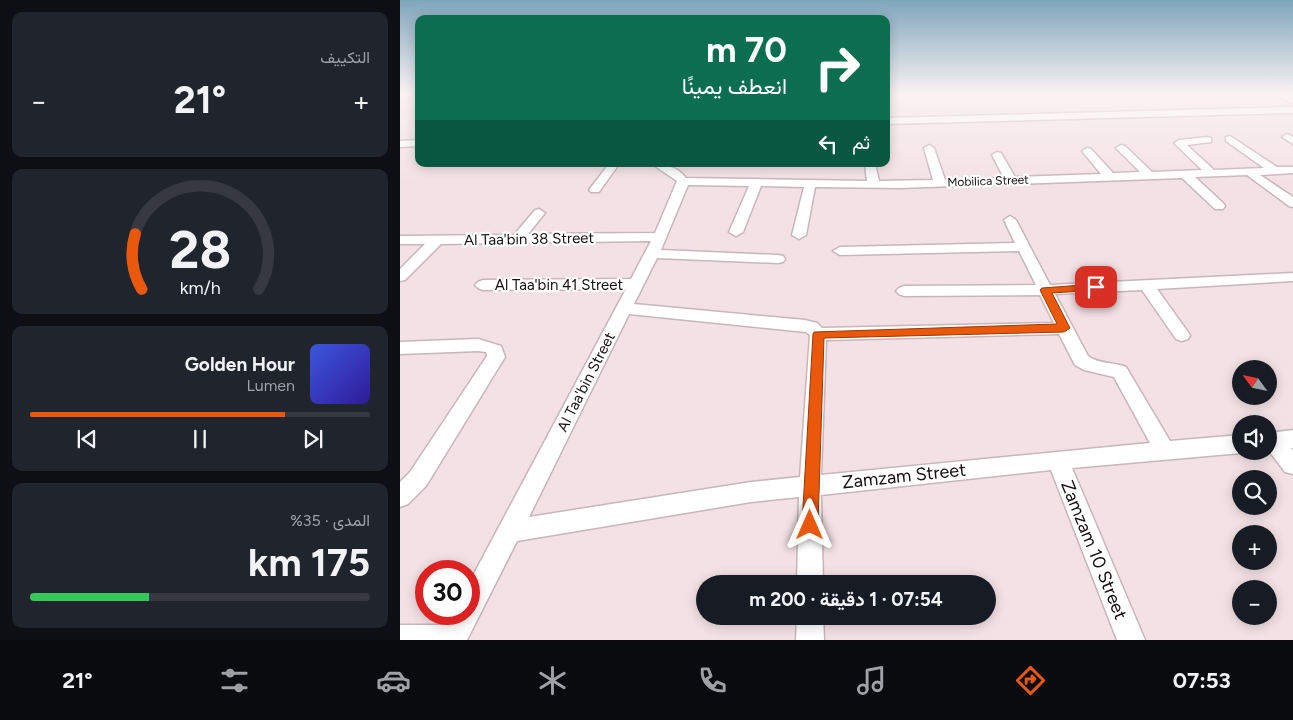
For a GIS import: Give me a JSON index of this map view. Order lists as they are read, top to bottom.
{
  "streets": {
    "street": [
      "Mobilica Street",
      "Al Taa'bin 38 Street",
      "Al Taa'bin 41 Street",
      "Al Taa'bin Street",
      "Zamzam Street",
      "Zamzam 10 Street"
    ]
  },
  "crossings": [
    ["Mobilica Street", "Al Taa'bin Street"],
    ["Al Taa'bin 38 Street", "Al Taa'bin Street"],
    ["Al Taa'bin 41 Street", "Al Taa'bin Street"],
    ["Al Taa'bin Street", "Zamzam Street"],
    ["Zamzam Street", "Zamzam 10 Street"]
  ],
  "north": "top left",
  "page": {
    "tile": [
      "التكييف",
      ["المدى · 35%", "175 km"]
    ],
    "turn": ["70 m", "انعطف يمينًا"],
    "heat": ["−", "21°", "+"],
    "then": "ثم",
    "song": ["Golden Hour", "Lumen"],
    "map_buttons": ["+", "−"],
    "limit": "30",
    "trip": "07:54 · 1 دقيقة · 200 m",
    "tabs": ["07:53", "21°"],
    "gauge": ["28", "km/h"]
  }
}
